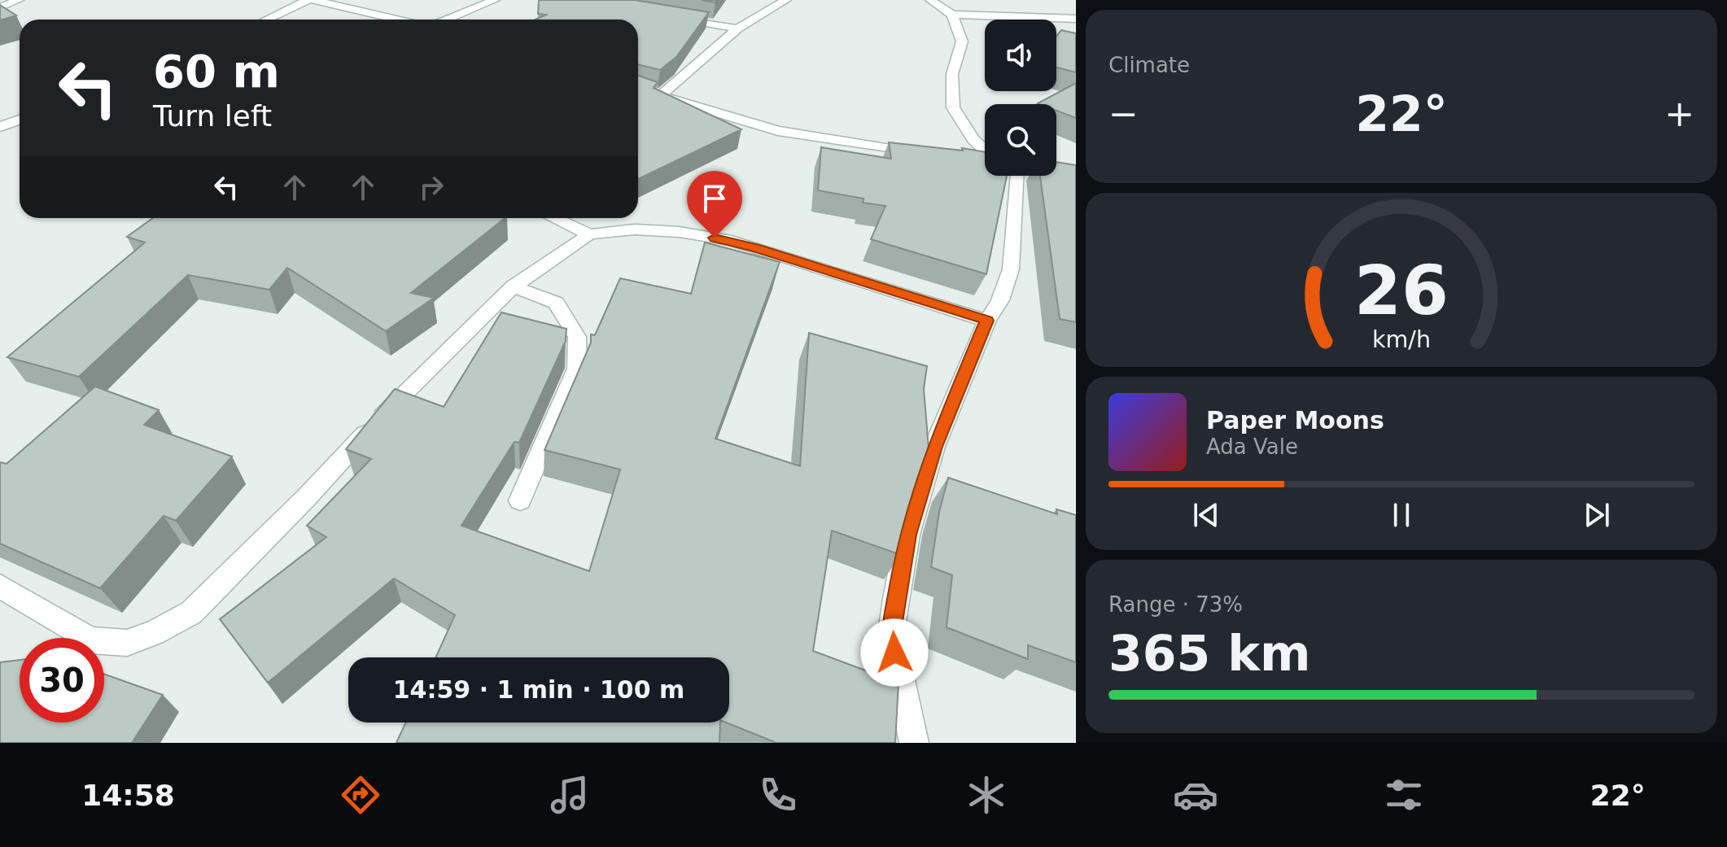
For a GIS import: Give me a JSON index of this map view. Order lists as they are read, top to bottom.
{
  "page": {
    "tile": [
      "Climate",
      ["Range · 73%", "365 km"]
    ],
    "turn": ["60 m", "Turn left"],
    "heat": ["−", "22°", "+"],
    "song": ["Paper Moons", "Ada Vale"],
    "limit": "30",
    "trip": "14:59 · 1 min · 100 m",
    "tabs": ["14:58", "22°"],
    "gauge": ["26", "km/h"]
  }
}
